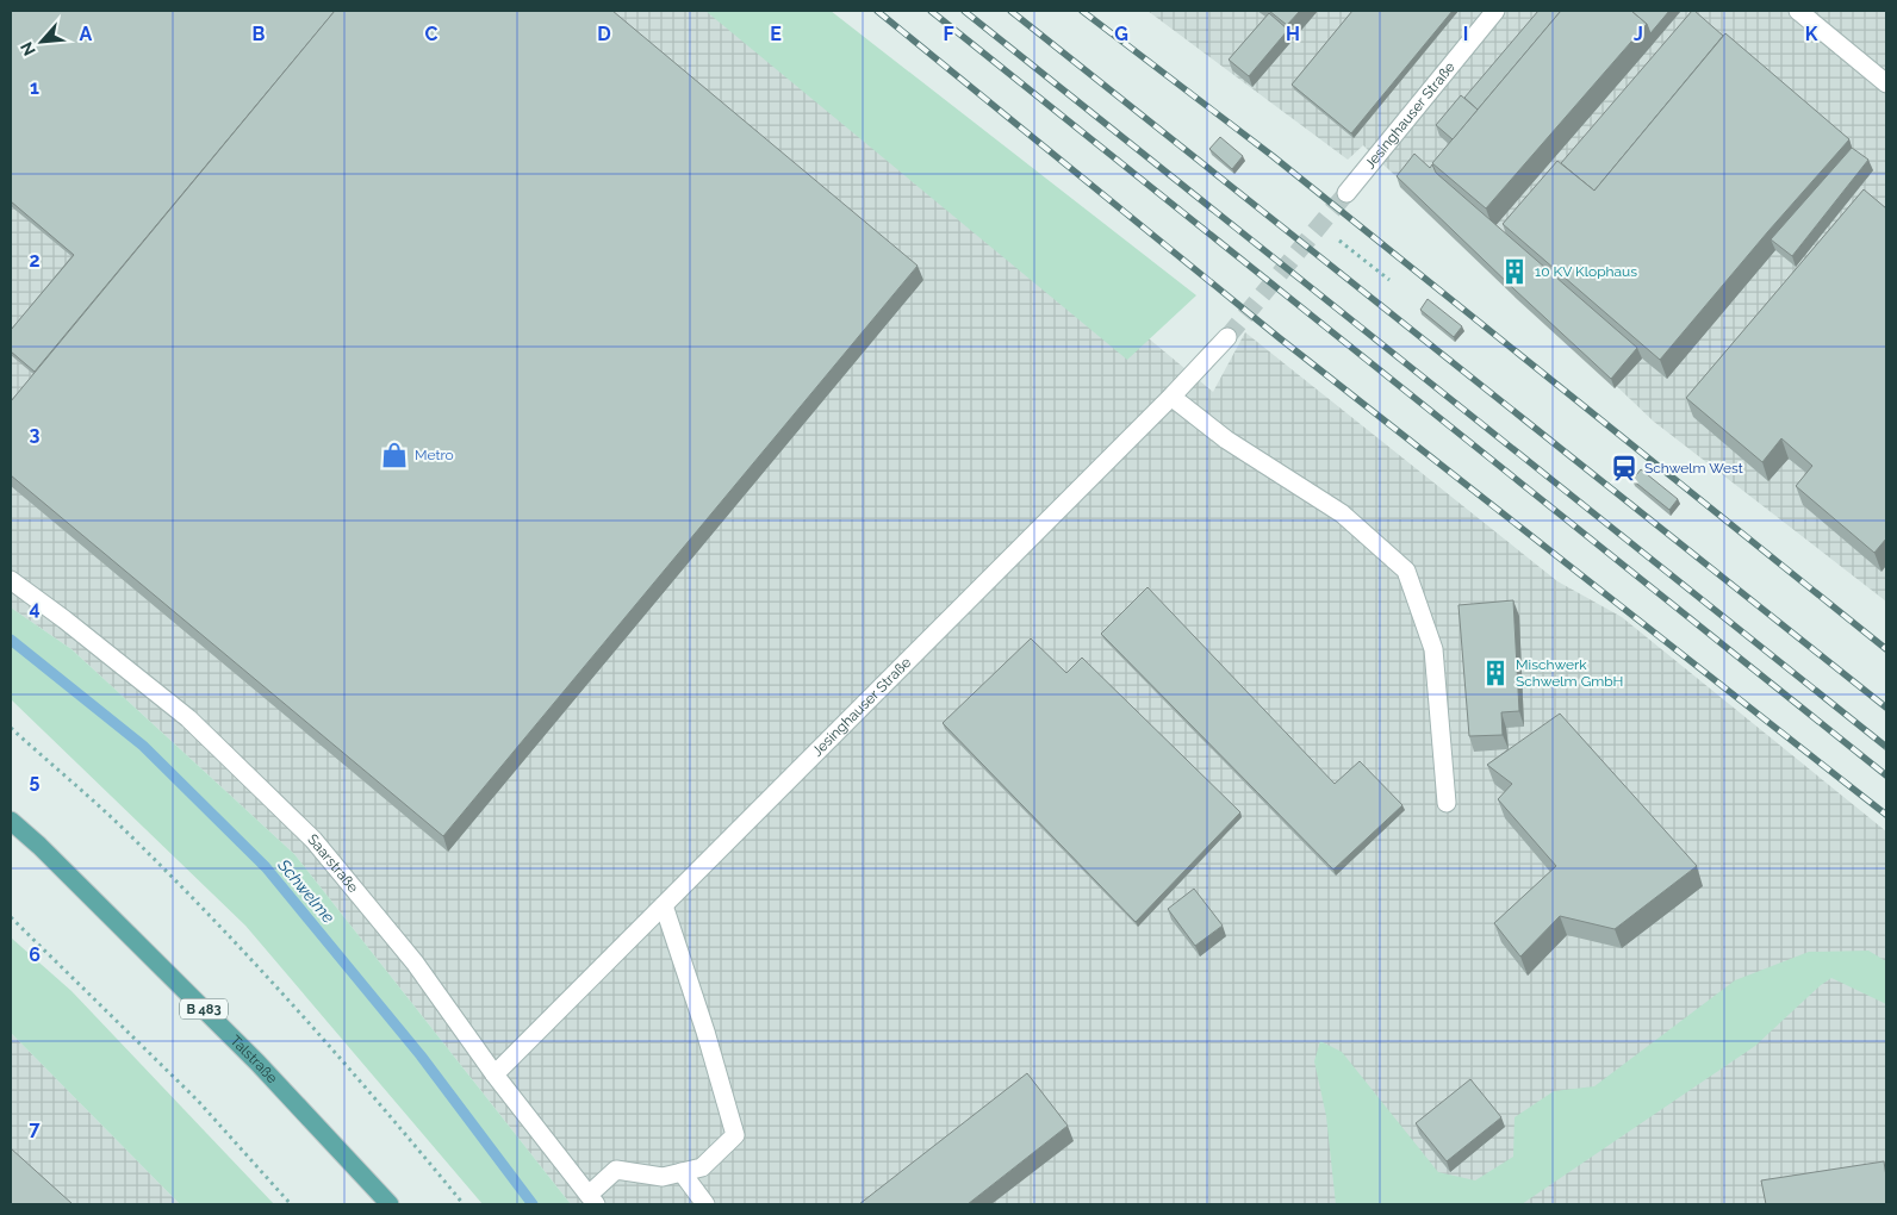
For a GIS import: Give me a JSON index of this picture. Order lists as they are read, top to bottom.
{
  "streets": {
    "main road": ["B 483", "Talstraße"],
    "street": ["Jesinghauser Straße", "Saarstraße"]
  },
  "crossings": [
    ["Jesinghauser Straße", "Saarstraße"]
  ],
  "water": ["Schwelme"],
  "places": {
    "building": ["10 KV Klophaus", "Mischwerk Schwelm GmbH"],
    "shop": ["Metro"],
    "station": ["Schwelm West"]
  },
  "north": "bottom left",
  "grid": {
    "columns": [
      "A",
      "B",
      "C",
      "D",
      "E",
      "F",
      "G",
      "H",
      "I",
      "J",
      "K"
    ],
    "rows": [
      "1",
      "2",
      "3",
      "4",
      "5",
      "6",
      "7"
    ]
  }
}
